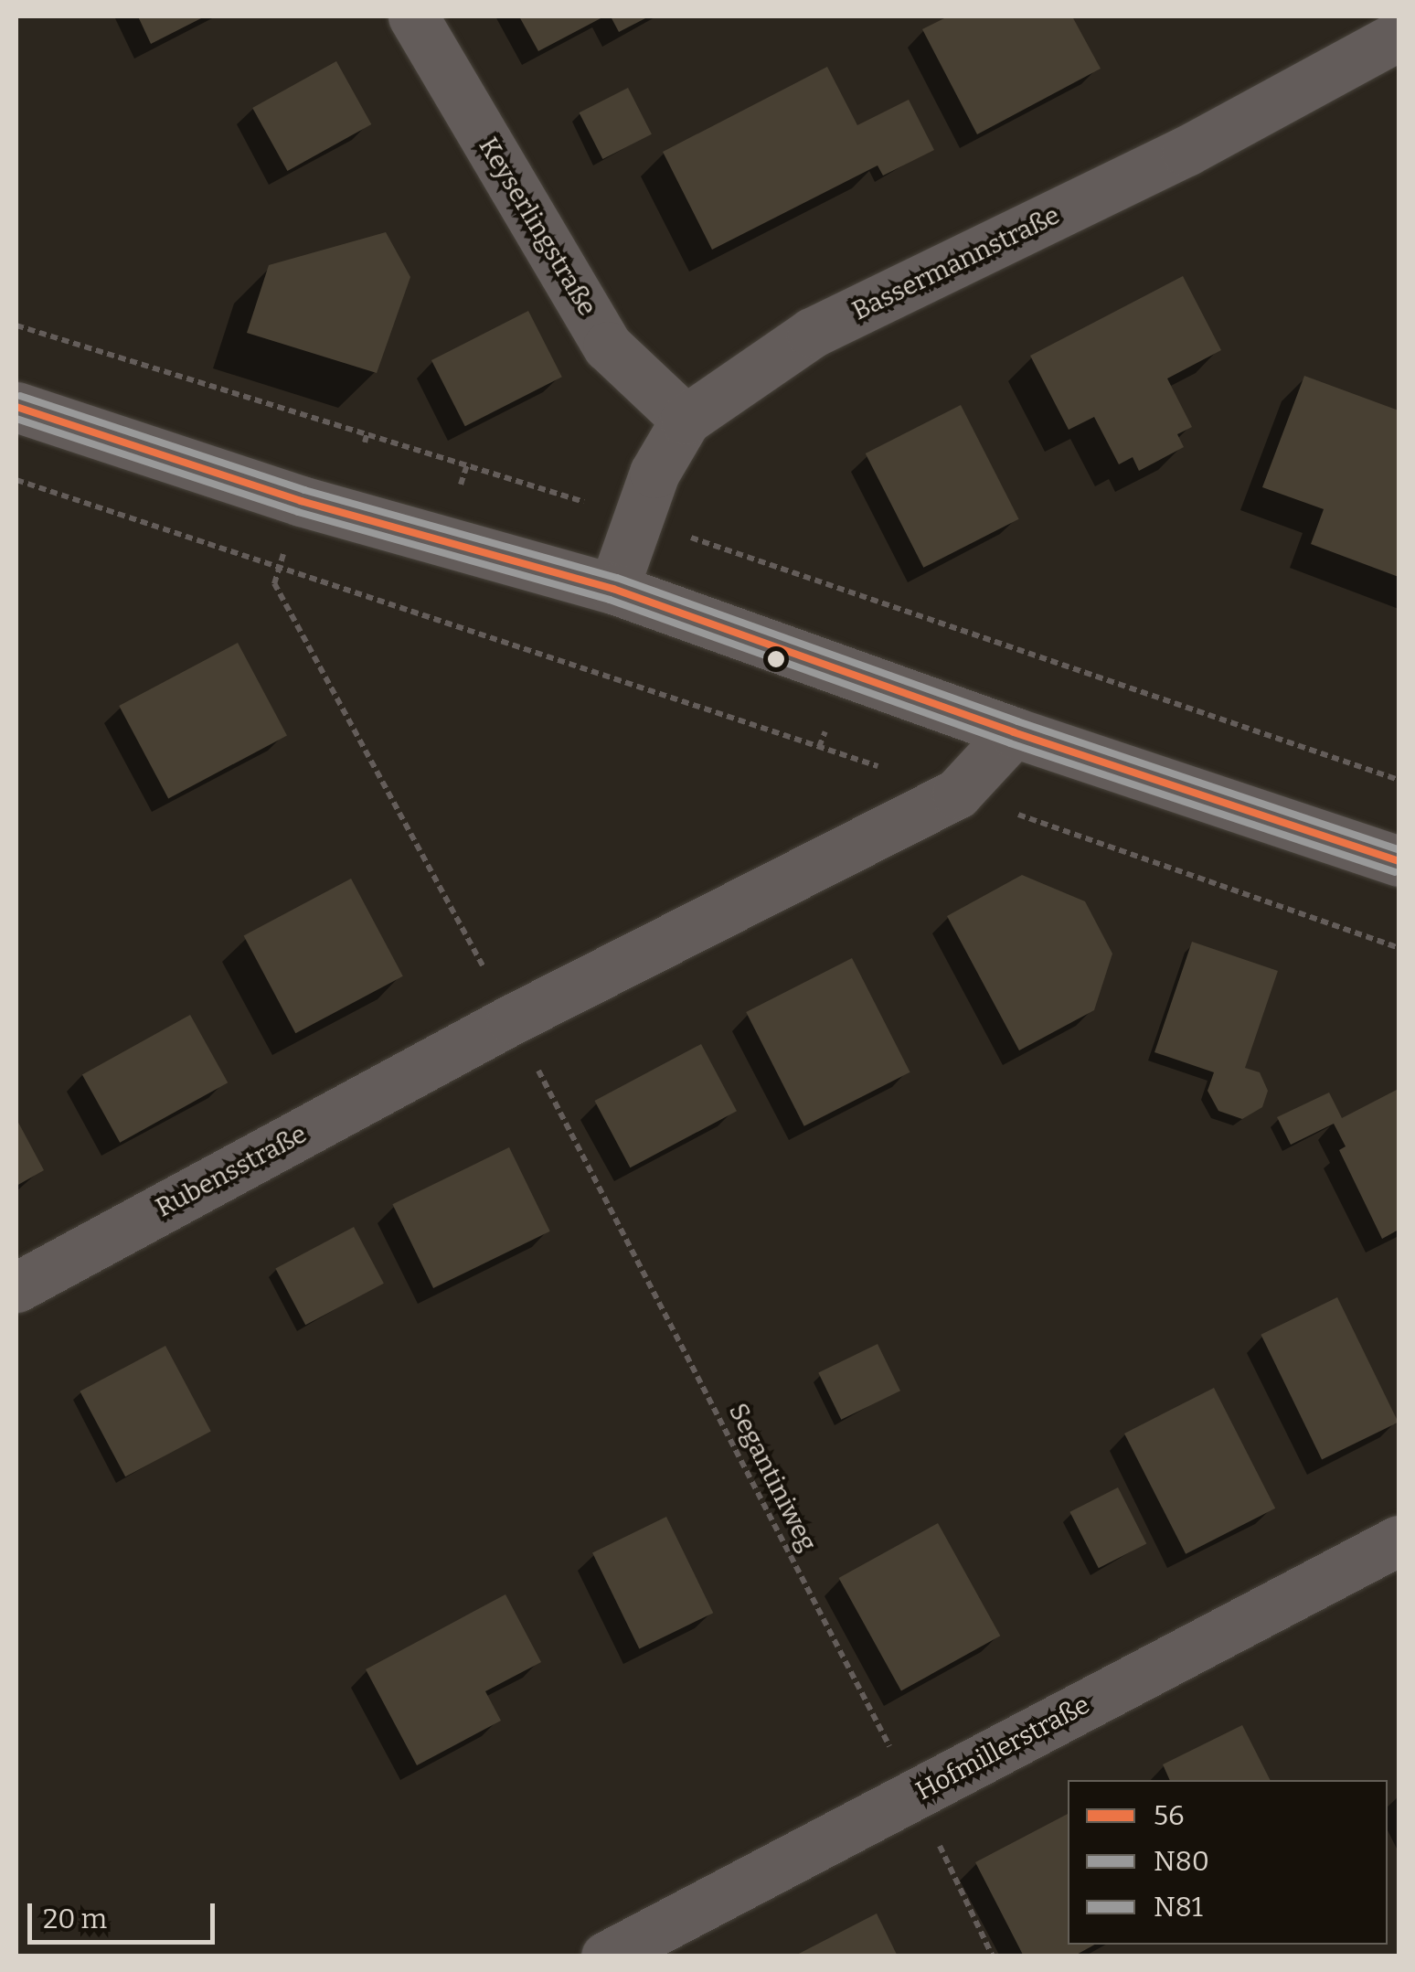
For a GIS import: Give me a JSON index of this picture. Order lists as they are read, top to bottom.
{
  "streets": {
    "street": [
      "Keyserlingstraße",
      "Bassermannstraße",
      "Rubensstraße",
      "Hofmillerstraße"
    ],
    "path": ["Segantiniweg"]
  },
  "crossings": [
    ["Keyserlingstraße", "Bassermannstraße"],
    ["Rubensstraße", "Segantiniweg"],
    ["Segantiniweg", "Hofmillerstraße"]
  ],
  "lines": ["transit line N81", "transit line 56", "transit line N80"],
  "legend": ["56", "N80", "N81"],
  "scale_bar": "20 m"
}
